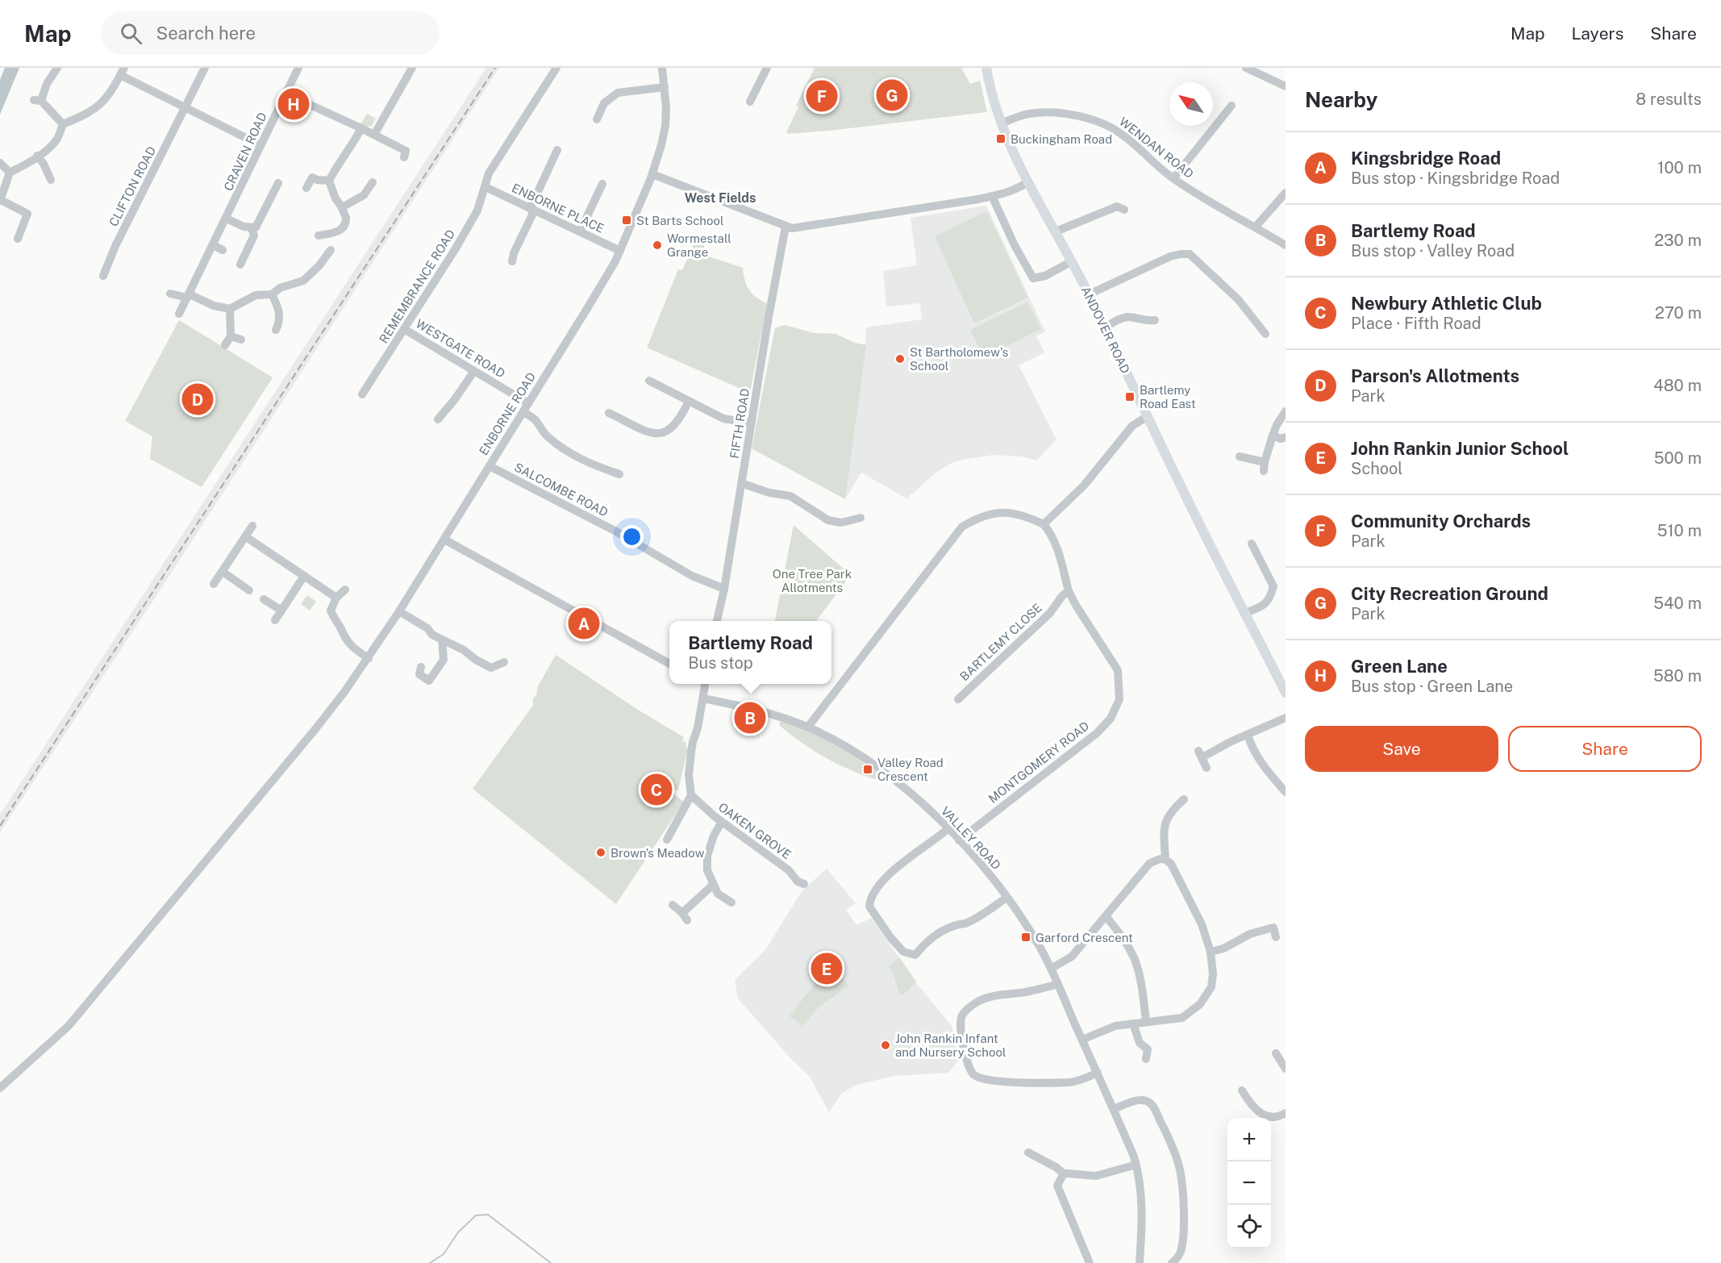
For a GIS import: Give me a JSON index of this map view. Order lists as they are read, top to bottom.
{
  "streets": {
    "main road": ["ANDOVER ROAD"],
    "street": [
      "WENDAN ROAD",
      "CRAVEN ROAD",
      "CLIFTON ROAD",
      "ENBORNE PLACE",
      "REMEMBRANCE ROAD",
      "WESTGATE ROAD",
      "ENBORNE ROAD",
      "FIFTH ROAD",
      "SALCOMBE ROAD",
      "BARTLEMY CLOSE",
      "MONTGOMERY ROAD",
      "OAKEN GROVE",
      "VALLEY ROAD"
    ]
  },
  "crossings": [
    ["WENDAN ROAD", "ANDOVER ROAD"],
    ["ENBORNE PLACE", "REMEMBRANCE ROAD"],
    ["ENBORNE PLACE", "ENBORNE ROAD"],
    ["REMEMBRANCE ROAD", "WESTGATE ROAD"],
    ["WESTGATE ROAD", "ENBORNE ROAD"],
    ["ENBORNE ROAD", "SALCOMBE ROAD"],
    ["FIFTH ROAD", "SALCOMBE ROAD"],
    ["BARTLEMY CLOSE", "MONTGOMERY ROAD"],
    ["MONTGOMERY ROAD", "VALLEY ROAD"]
  ],
  "districts": ["West Fields"],
  "parks": ["One Tree Park Allotments"],
  "places": {
    "transit": [
      "Buckingham Road",
      "St Barts School",
      "Bartlemy Road East",
      "Valley Road Crescent",
      "Garford Crescent"
    ],
    "other": [
      "Wormestall Grange",
      "St Bartholomew's School",
      "Brown's Meadow",
      "John Rankin Infant and Nursery School"
    ]
  },
  "north": "top left",
  "page": {
    "header": "Map",
    "search": "Search here",
    "nav": ["Map", "Layers", "Share"],
    "heading": ["Nearby", "8 results"],
    "pins": [
      "G",
      "F",
      "H",
      "D",
      "A",
      "B",
      "C",
      "E"
    ],
    "list": [
      {
        "mark": "A",
        "name": "Kingsbridge Road",
        "note": "Bus stop · Kingsbridge Road",
        "value": "100 m"
      },
      {
        "mark": "B",
        "name": "Bartlemy Road",
        "note": "Bus stop · Valley Road",
        "value": "230 m"
      },
      {
        "mark": "C",
        "name": "Newbury Athletic Club",
        "note": "Place · Fifth Road",
        "value": "270 m"
      },
      {
        "mark": "D",
        "name": "Parson's Allotments",
        "note": "Park",
        "value": "480 m"
      },
      {
        "mark": "E",
        "name": "John Rankin Junior School",
        "note": "School",
        "value": "500 m"
      },
      {
        "mark": "F",
        "name": "Community Orchards",
        "note": "Park",
        "value": "510 m"
      },
      {
        "mark": "G",
        "name": "City Recreation Ground",
        "note": "Park",
        "value": "540 m"
      },
      {
        "mark": "H",
        "name": "Green Lane",
        "note": "Bus stop · Green Lane",
        "value": "580 m"
      }
    ],
    "popup": ["Bartlemy Road", "Bus stop"],
    "buttons": ["Save", "Share"],
    "map_buttons": ["+", "−"]
  }
}
